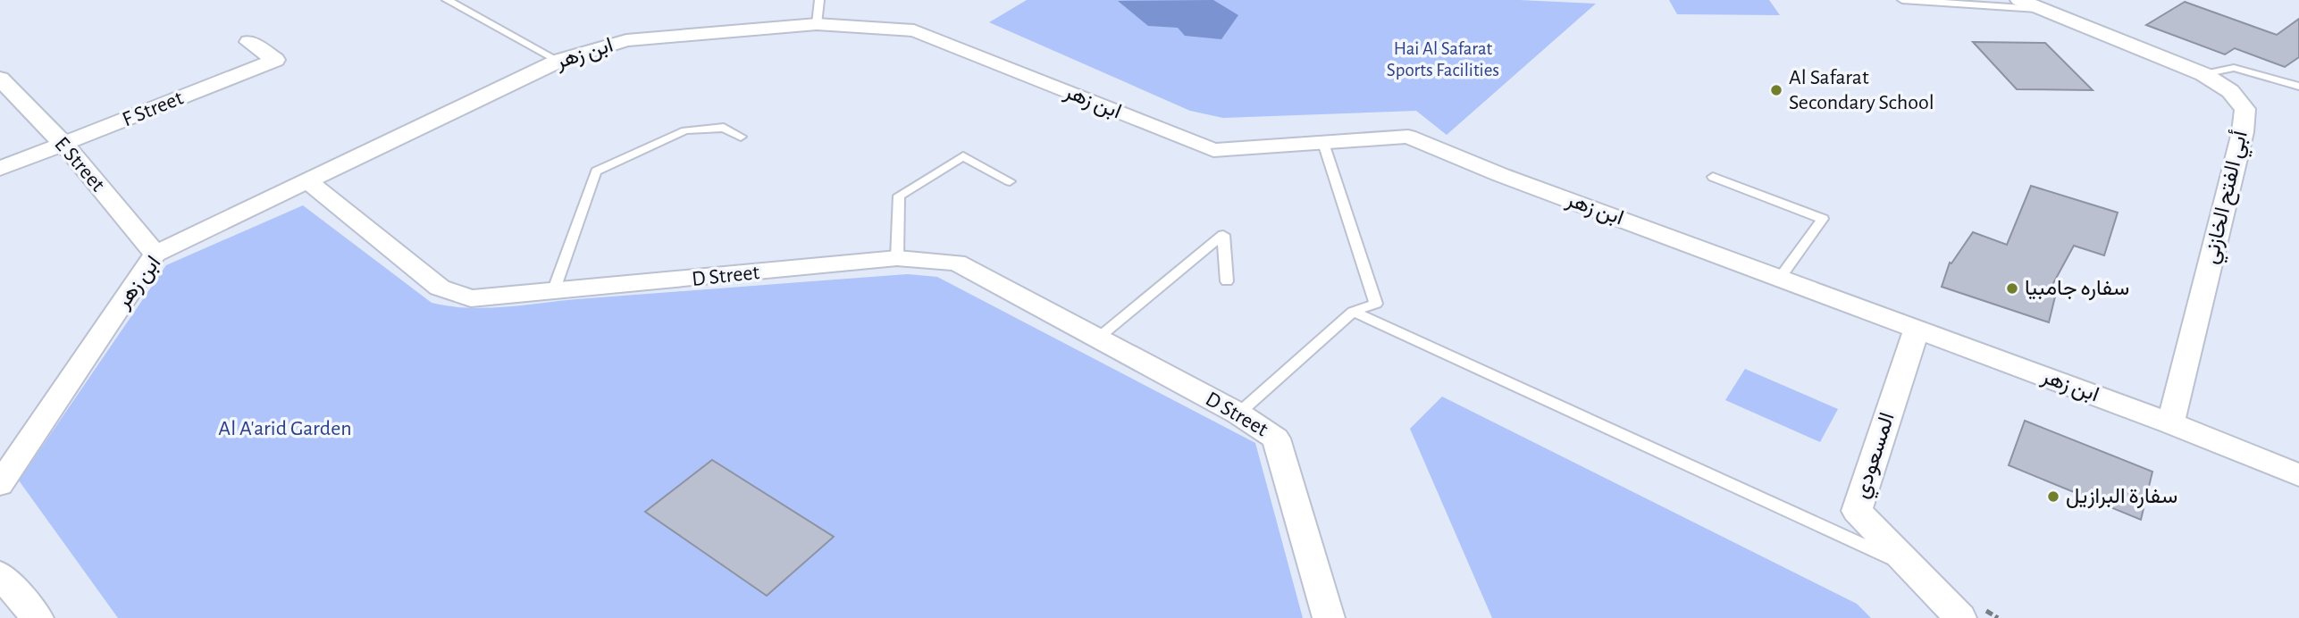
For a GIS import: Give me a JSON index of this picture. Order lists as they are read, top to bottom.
{
  "streets": {
    "street": [
      "ابن زهر",
      "F Street",
      "E Street",
      "أبي الفتح الخازني",
      "D Street",
      "المسعودي"
    ]
  },
  "crossings": [
    ["ابن زهر", "E Street"],
    ["ابن زهر", "أبي الفتح الخازني"],
    ["ابن زهر", "D Street"],
    ["ابن زهر", "المسعودي"],
    ["F Street", "E Street"]
  ],
  "parks": ["Hai Al Safarat Sports Facilities", "Al A'arid Garden"],
  "places": ["Al Safarat Secondary School", "سفاره جامبيا", "سفارة البرازيل"]
}
